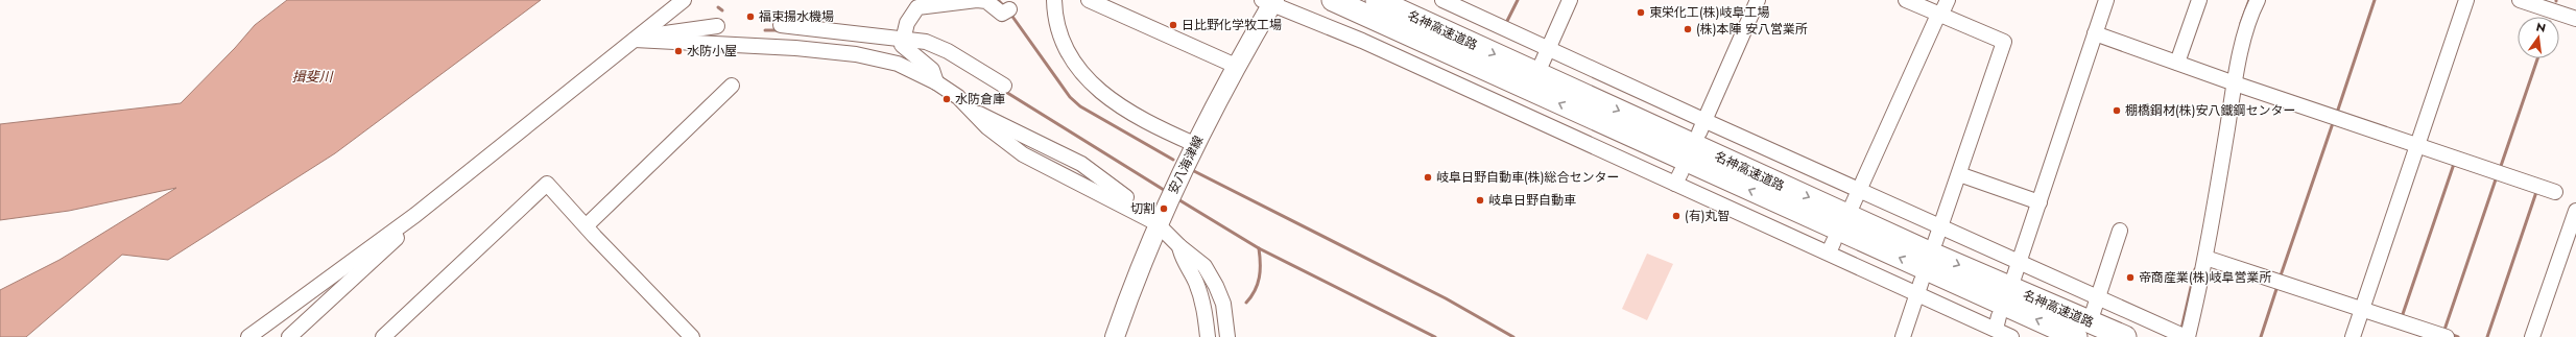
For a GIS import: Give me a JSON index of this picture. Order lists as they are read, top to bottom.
{
  "streets": {
    "highway": ["名神高速道路"],
    "main road": ["安八海津線"]
  },
  "water": ["揖斐川"],
  "places": [
    "東栄化工(株)岐阜工場",
    "福束揚水機場",
    "日比野化学牧工場",
    "(株)本陣 安八営業所",
    "水防小屋",
    "水防倉庫",
    "棚橋鋼材(株)安八鐵鋼センター",
    "岐阜日野自動車(株)総合センター",
    "岐阜日野自動車",
    "切割",
    "(有)丸智",
    "帝商産業(株)岐阜営業所"
  ],
  "north": "top"
}
